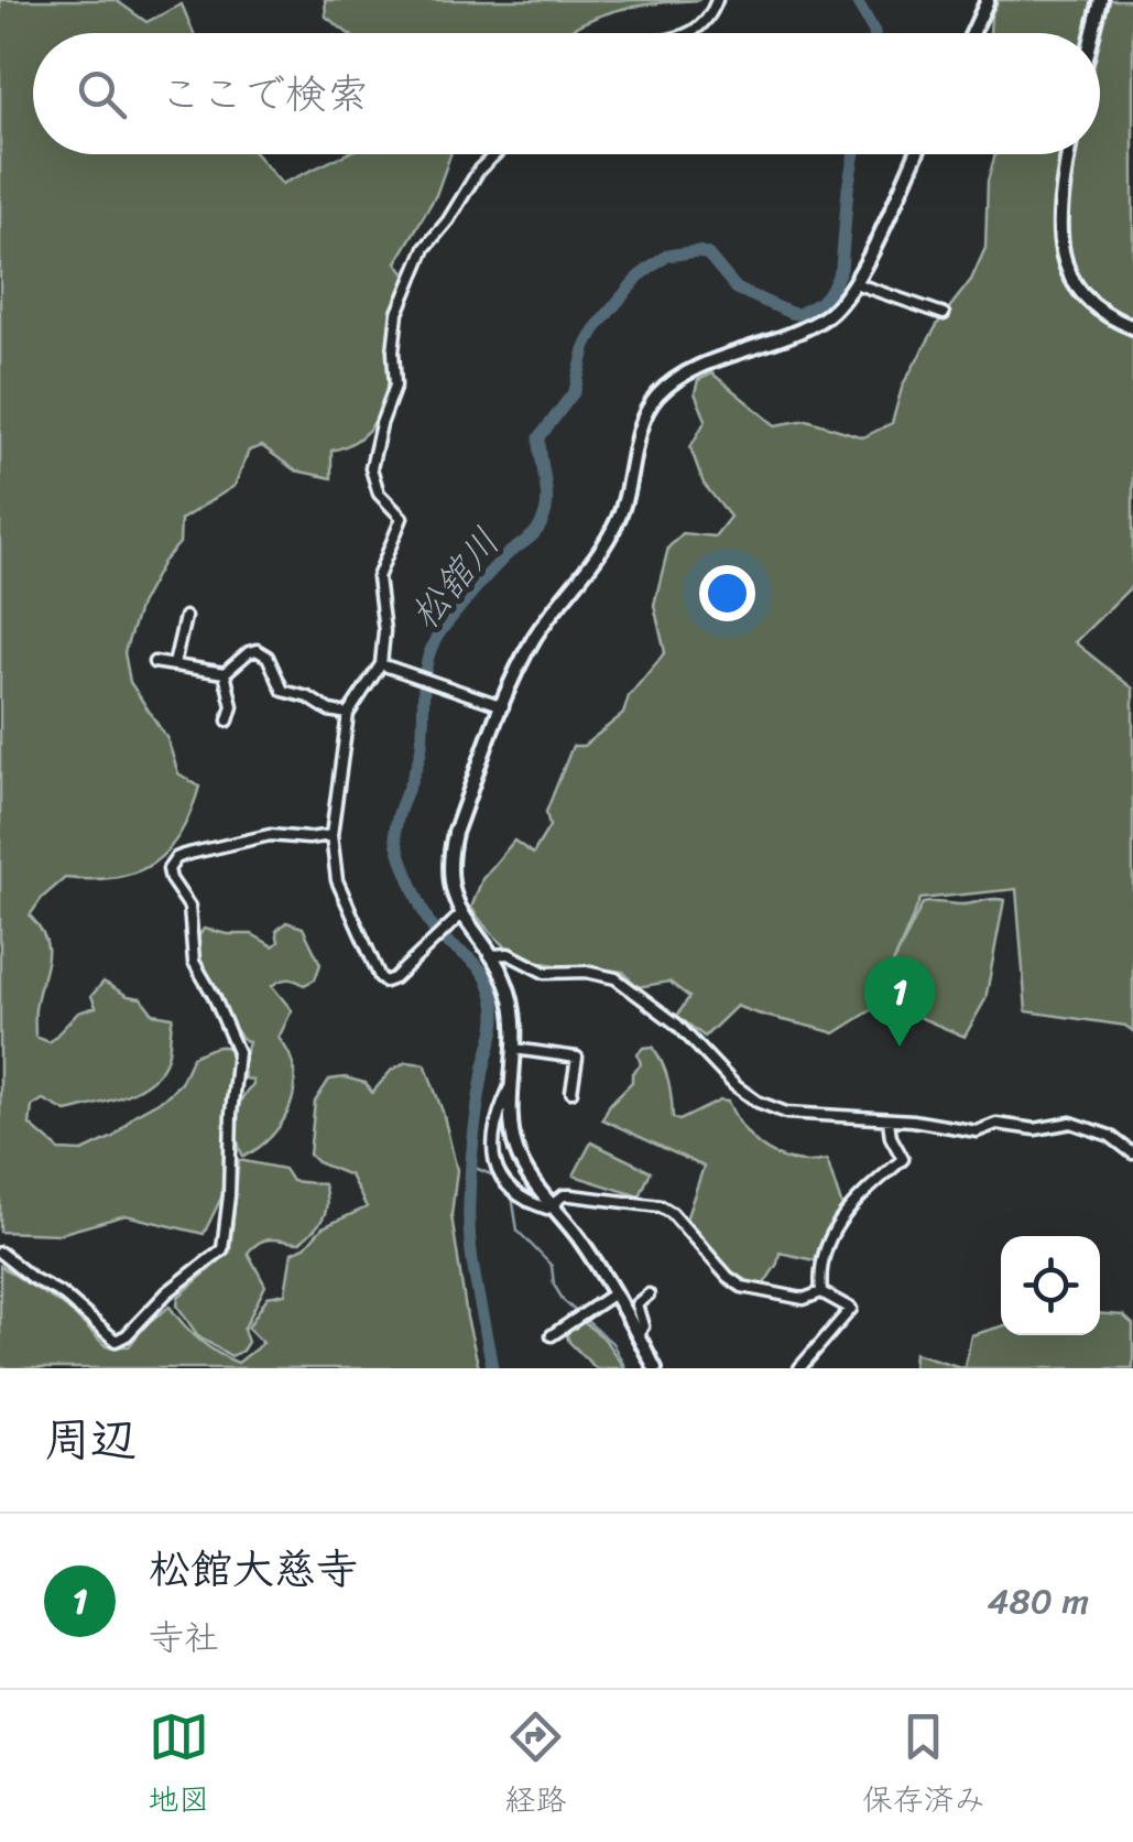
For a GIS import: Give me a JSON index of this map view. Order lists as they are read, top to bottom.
{
  "water": ["松舘川"],
  "page": {
    "search": "ここで検索",
    "pins": "1",
    "heading": "周辺",
    "list": [
      {
        "mark": "1",
        "name": "松館大慈寺",
        "note": "寺社",
        "value": "480 m"
      }
    ],
    "nav": ["地図", "経路", "保存済み"]
  }
}
